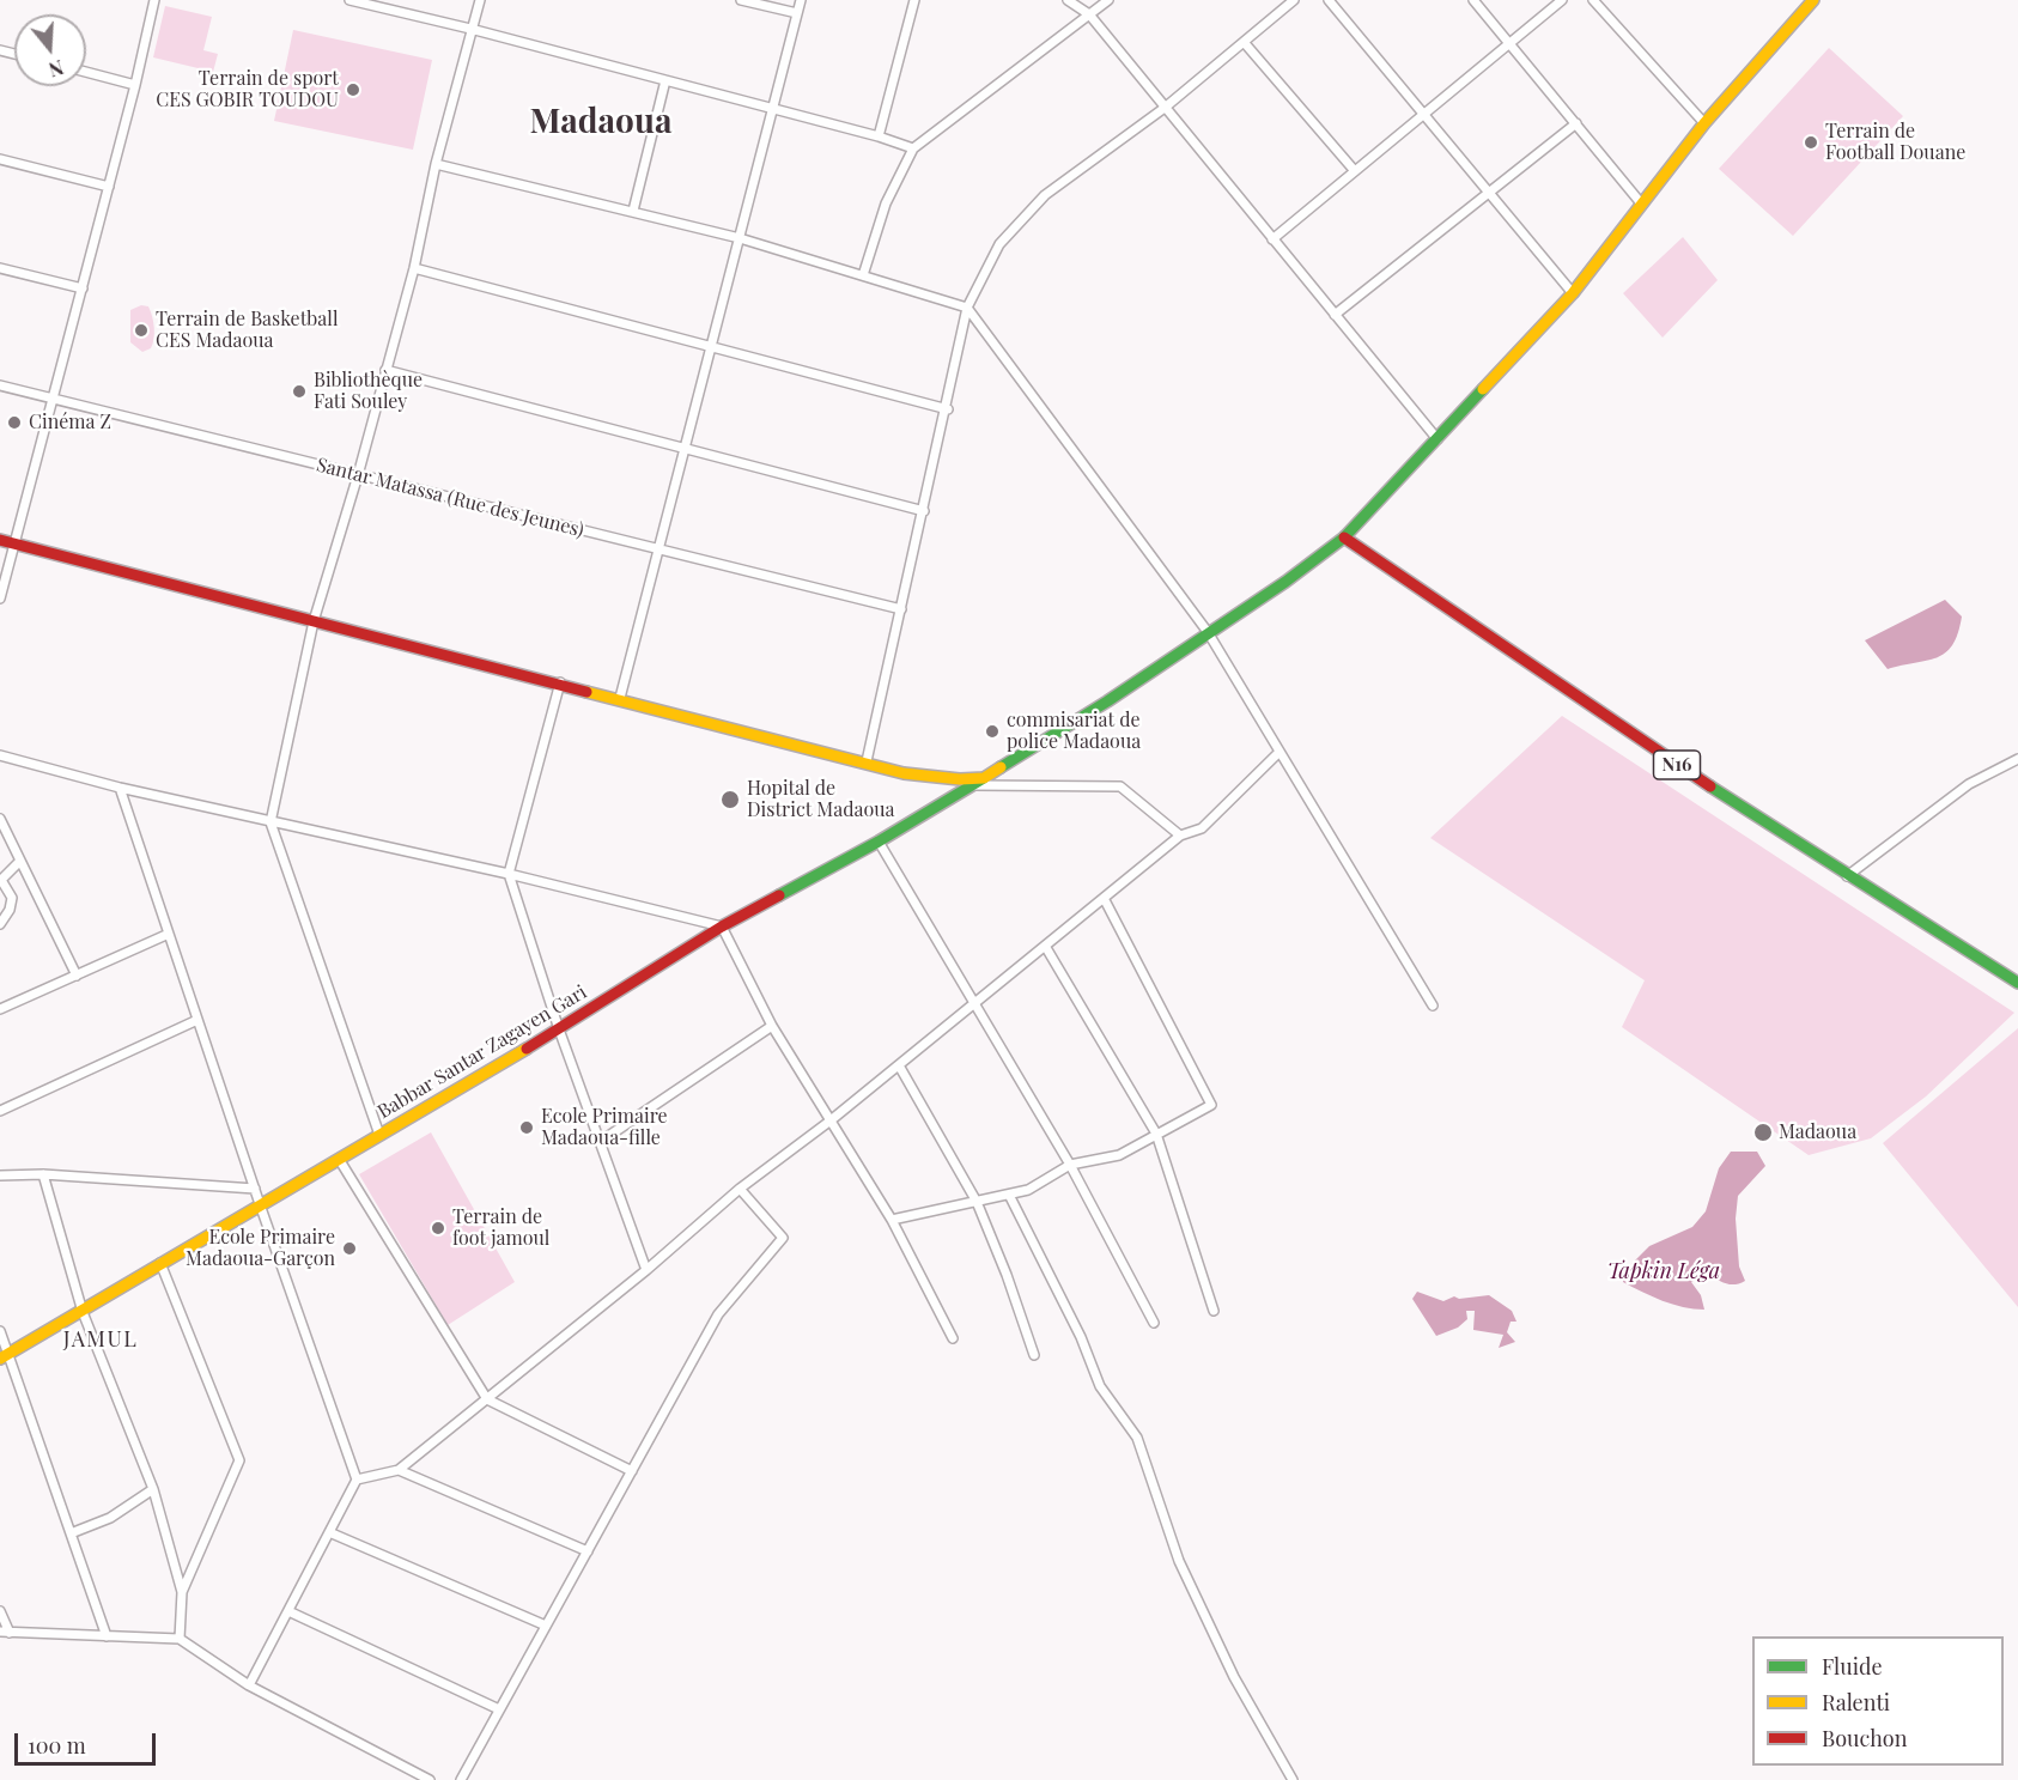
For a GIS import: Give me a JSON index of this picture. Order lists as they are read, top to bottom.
{
  "streets": {
    "main road": ["N16", "Babbar Santar Zagayen Gari"],
    "street": ["Santar Matassa (Rue des Jeunes)"]
  },
  "crossings": [
    ["N16", "Babbar Santar Zagayen Gari"]
  ],
  "districts": ["Madaoua", "JAMUL"],
  "water": ["Tapkin Léga"],
  "places": [
    "Terrain de sport CES GOBIR TOUDOU",
    "Terrain de Football Douane",
    "Terrain de Basketball CES Madaoua",
    "Bibliothèque Fati Souley",
    "Cinéma Z",
    "commisariat de police Madaoua",
    "Hopital de District Madaoua",
    "Ecole Primaire Madaoua-fille",
    "Madaoua",
    "Terrain de foot jamoul",
    "Ecole Primaire Madaoua-Garçon"
  ],
  "legend": ["Fluide", "Ralenti", "Bouchon"],
  "scale_bar": "100 m",
  "north": "bottom"
}
